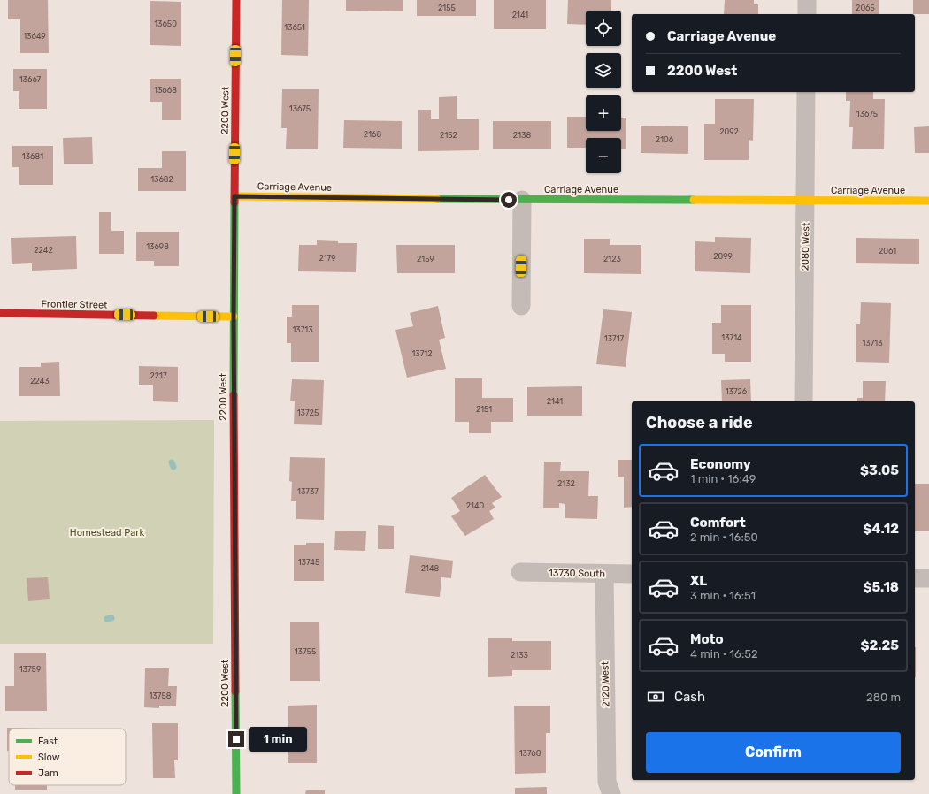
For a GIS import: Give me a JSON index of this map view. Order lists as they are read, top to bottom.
{
  "streets": {
    "street": [
      "2200 West",
      "Carriage Avenue",
      "2080 West",
      "Frontier Street",
      "13730 South",
      "2120 West"
    ]
  },
  "crossings": [
    ["2200 West", "Carriage Avenue"],
    ["2200 West", "Frontier Street"],
    ["Carriage Avenue", "2080 West"],
    ["13730 South", "2120 West"]
  ],
  "parks": ["Homestead Park"],
  "house_numbers": [
    "2155",
    "2065",
    "2141",
    "13650",
    "13651",
    "13649",
    "13667",
    "13668",
    "13675",
    "13675",
    "2092",
    "2168",
    "2152",
    "2138",
    "2106",
    "13681",
    "13682",
    "13698",
    "2242",
    "2061",
    "2099",
    "2179",
    "2159",
    "2123",
    "13713",
    "13714",
    "13717",
    "13713",
    "13712",
    "2217",
    "2243",
    "13726",
    "2141",
    "2151",
    "13725",
    "2132",
    "13737",
    "2140",
    "13745",
    "2148",
    "13755",
    "2133",
    "13759",
    "13758",
    "13760"
  ],
  "legend": ["Fast", "Slow", "Jam"],
  "page": {
    "map_buttons": ["+", "−"],
    "banner": ["Carriage Avenue", "2200 West"],
    "heading": "Choose a ride",
    "list": [
      {
        "name": "Economy",
        "note": "1 min · 16:49",
        "value": "$3.05"
      },
      {
        "name": "Comfort",
        "note": "2 min · 16:50",
        "value": "$4.12"
      },
      {
        "name": "XL",
        "note": "3 min · 16:51",
        "value": "$5.18"
      },
      {
        "name": "Moto",
        "note": "4 min · 16:52",
        "value": "$2.25"
      }
    ],
    "pay": ["Cash", "280 m"],
    "buttons": "Confirm",
    "bubble": "1 min"
  }
}
